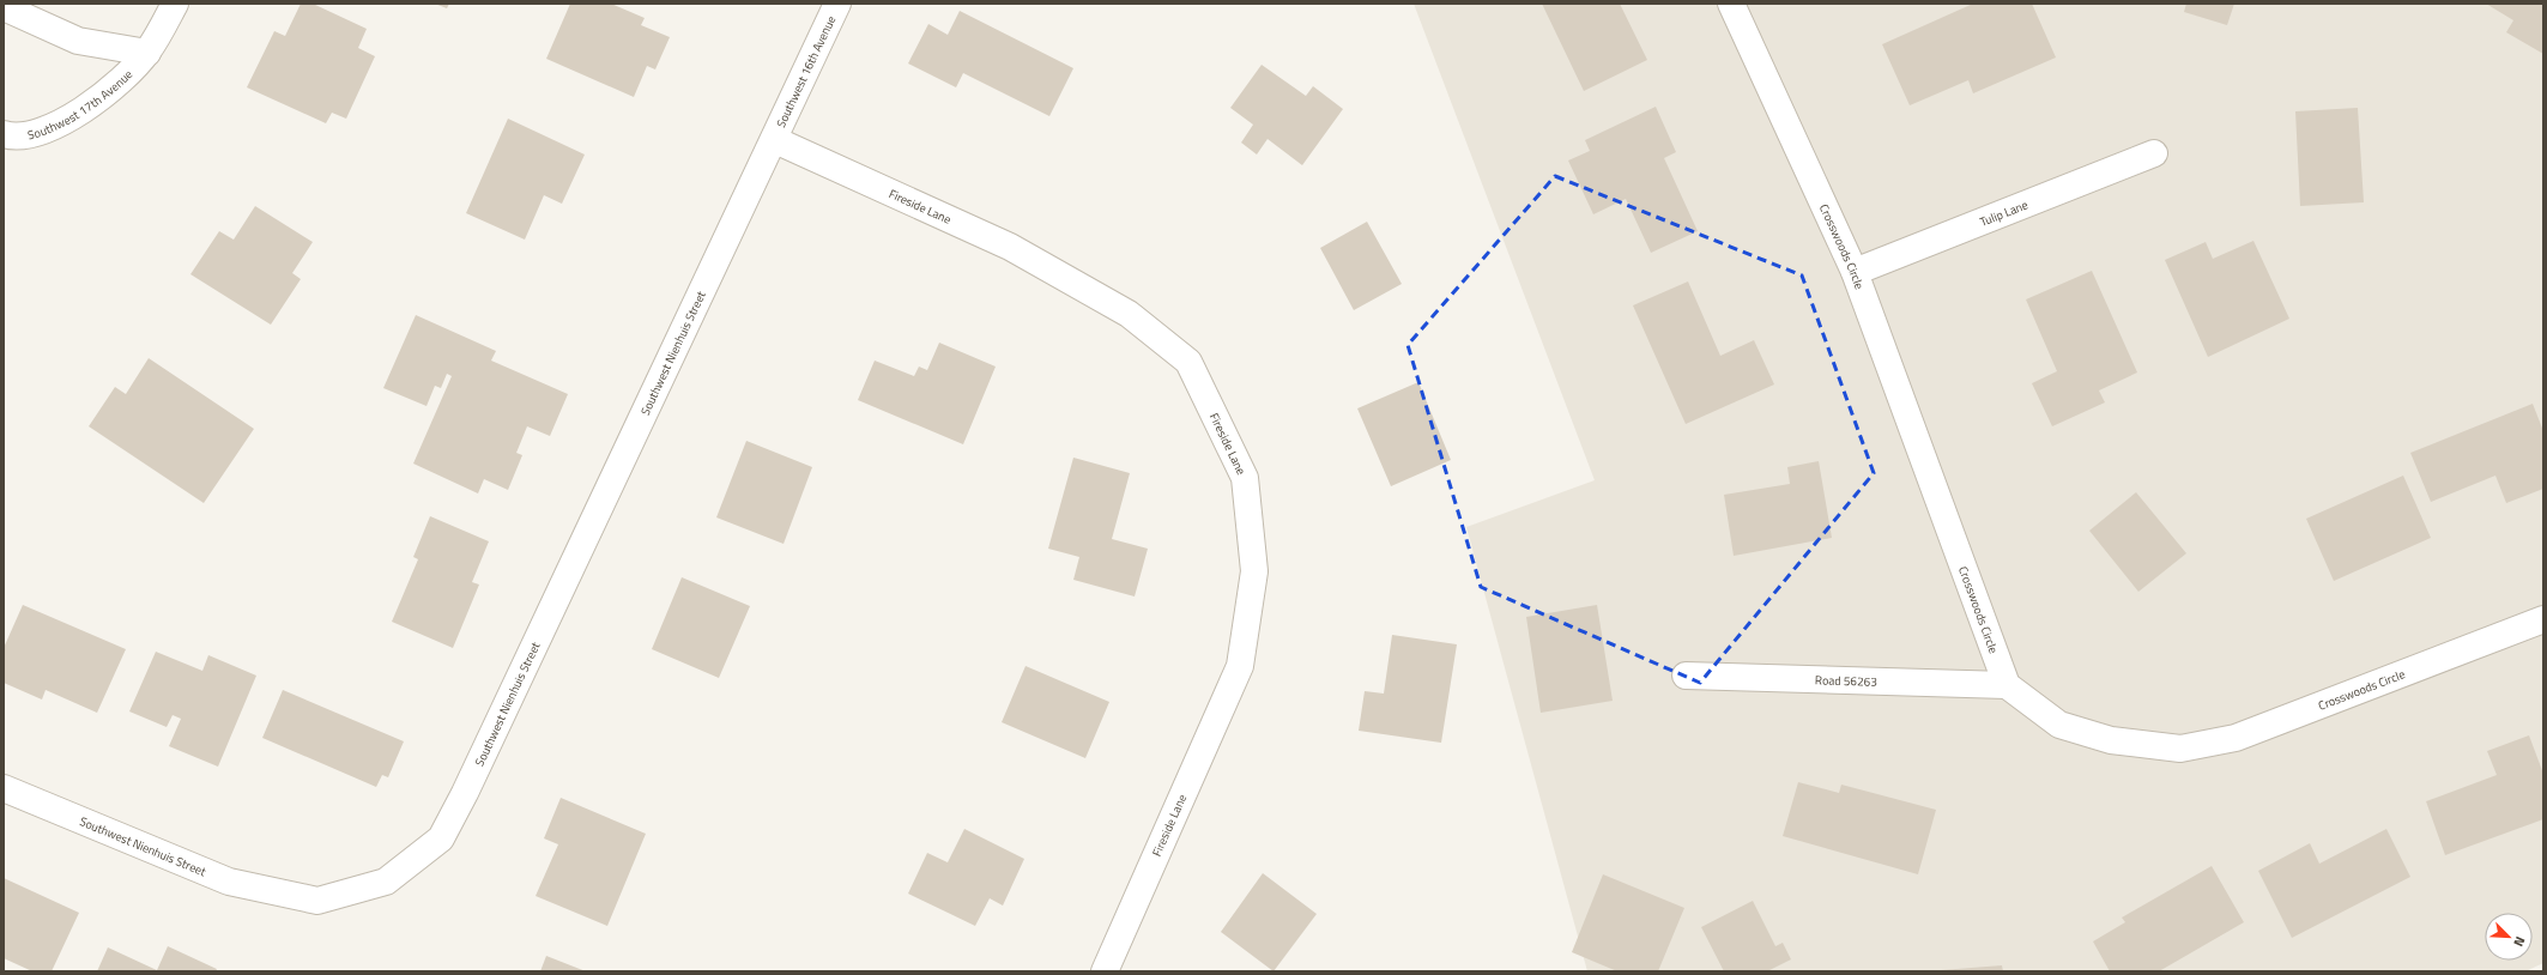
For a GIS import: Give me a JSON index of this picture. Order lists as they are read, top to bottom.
{
  "streets": {
    "street": [
      "Southwest 16th Avenue",
      "Southwest 17th Avenue",
      "Fireside Lane",
      "Tulip Lane",
      "Crosswoods Circle",
      "Southwest Nienhuis Street",
      "Road 56263"
    ]
  },
  "crossings": [
    ["Southwest 16th Avenue", "Fireside Lane"],
    ["Southwest 16th Avenue", "Southwest Nienhuis Street"],
    ["Fireside Lane", "Southwest Nienhuis Street"],
    ["Tulip Lane", "Crosswoods Circle"],
    ["Crosswoods Circle", "Road 56263"]
  ],
  "north": "bottom right"
}
